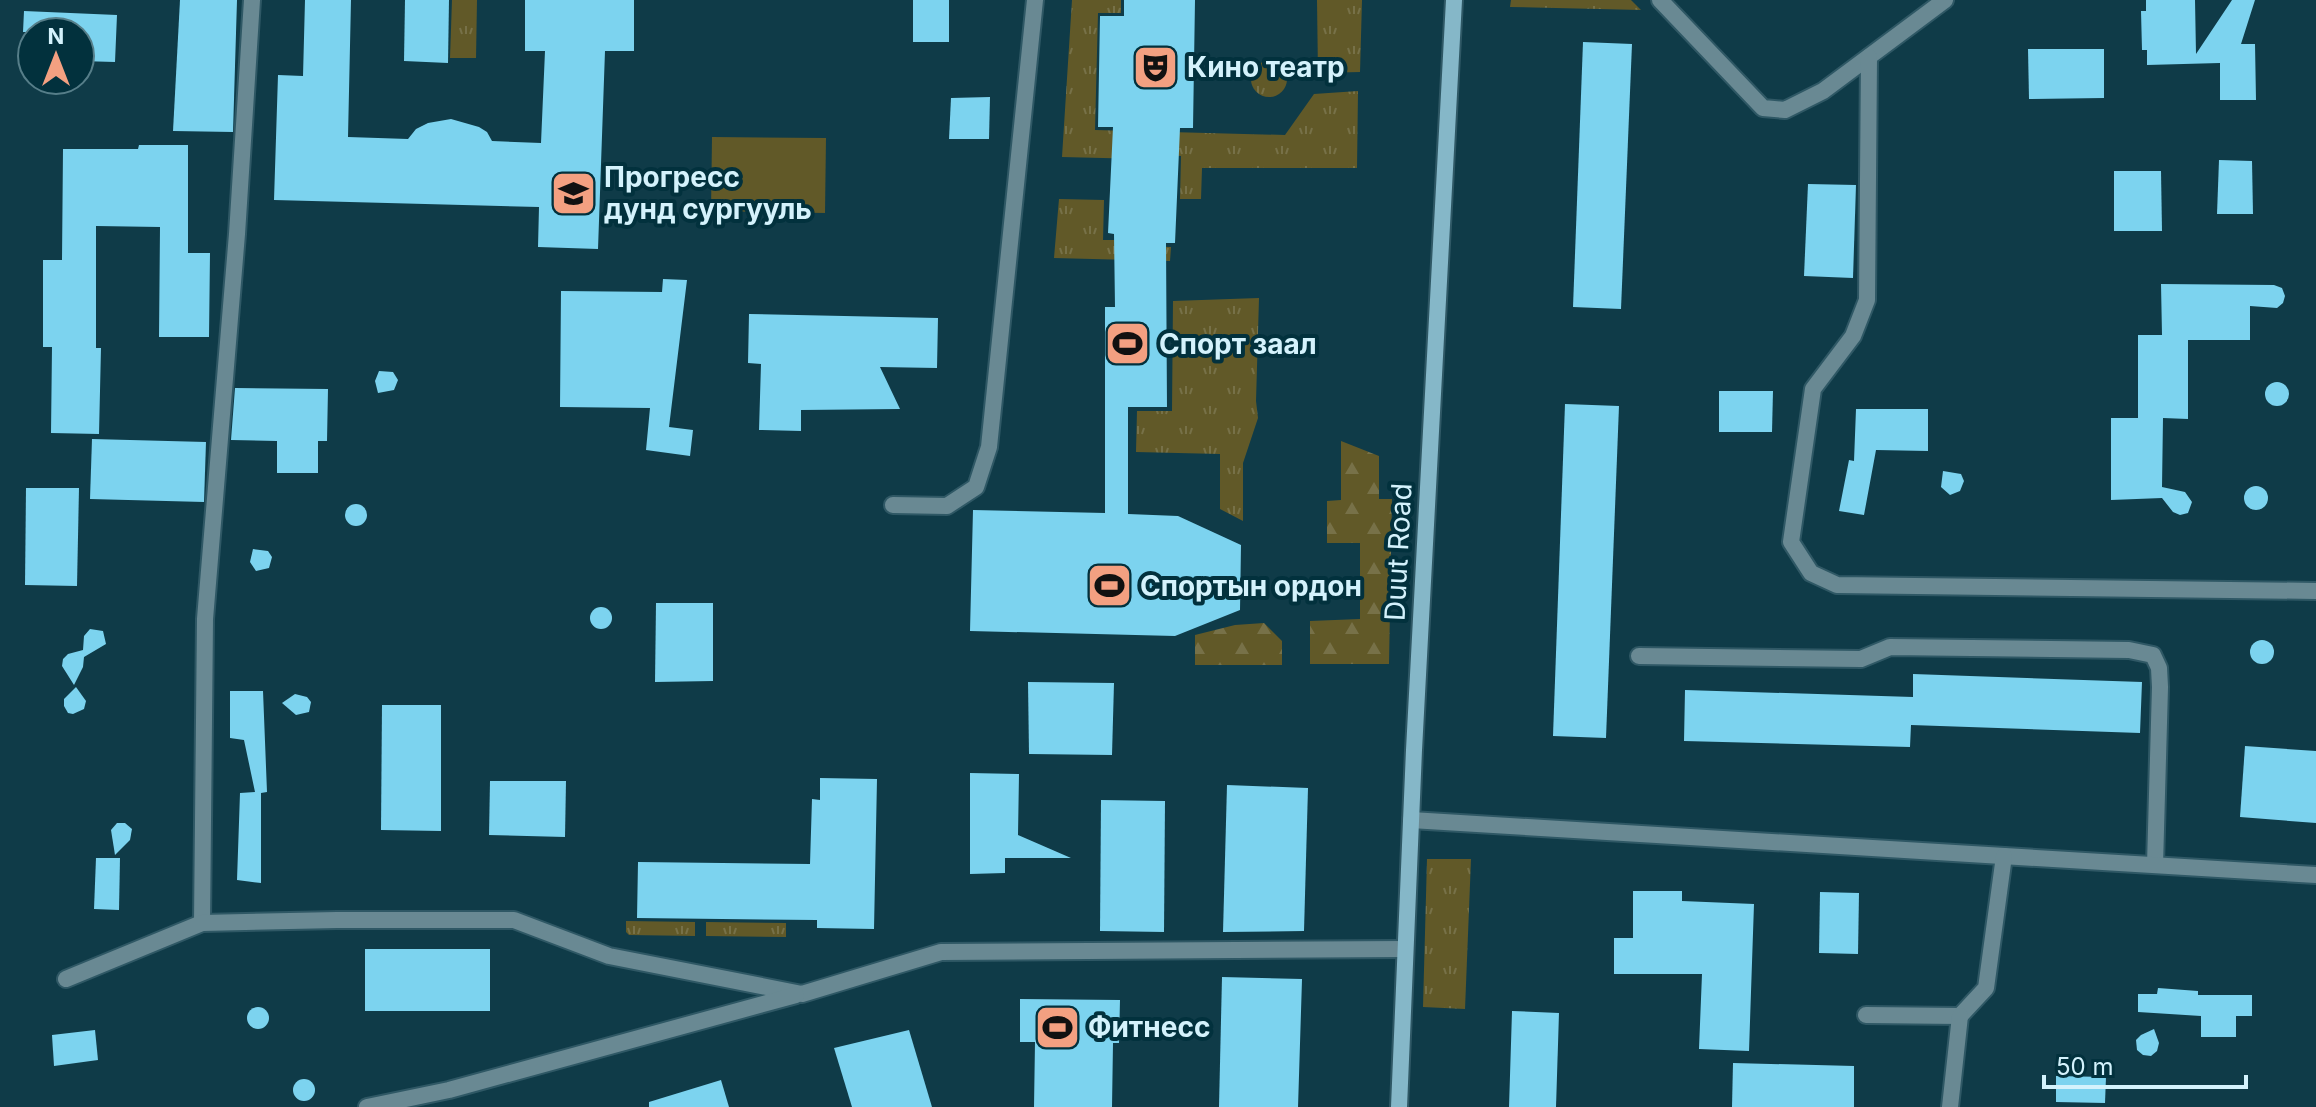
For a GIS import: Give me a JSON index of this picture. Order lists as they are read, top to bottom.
{
  "streets": {
    "main road": ["Duut Road"]
  },
  "places": {
    "theatre": ["Кино театр"],
    "school or university": ["Прогресс дунд сургууль"],
    "sports": ["Спорт заал", "Спортын ордон", "Фитнесс"]
  },
  "scale_bar": "50 m",
  "north": "top"
}
